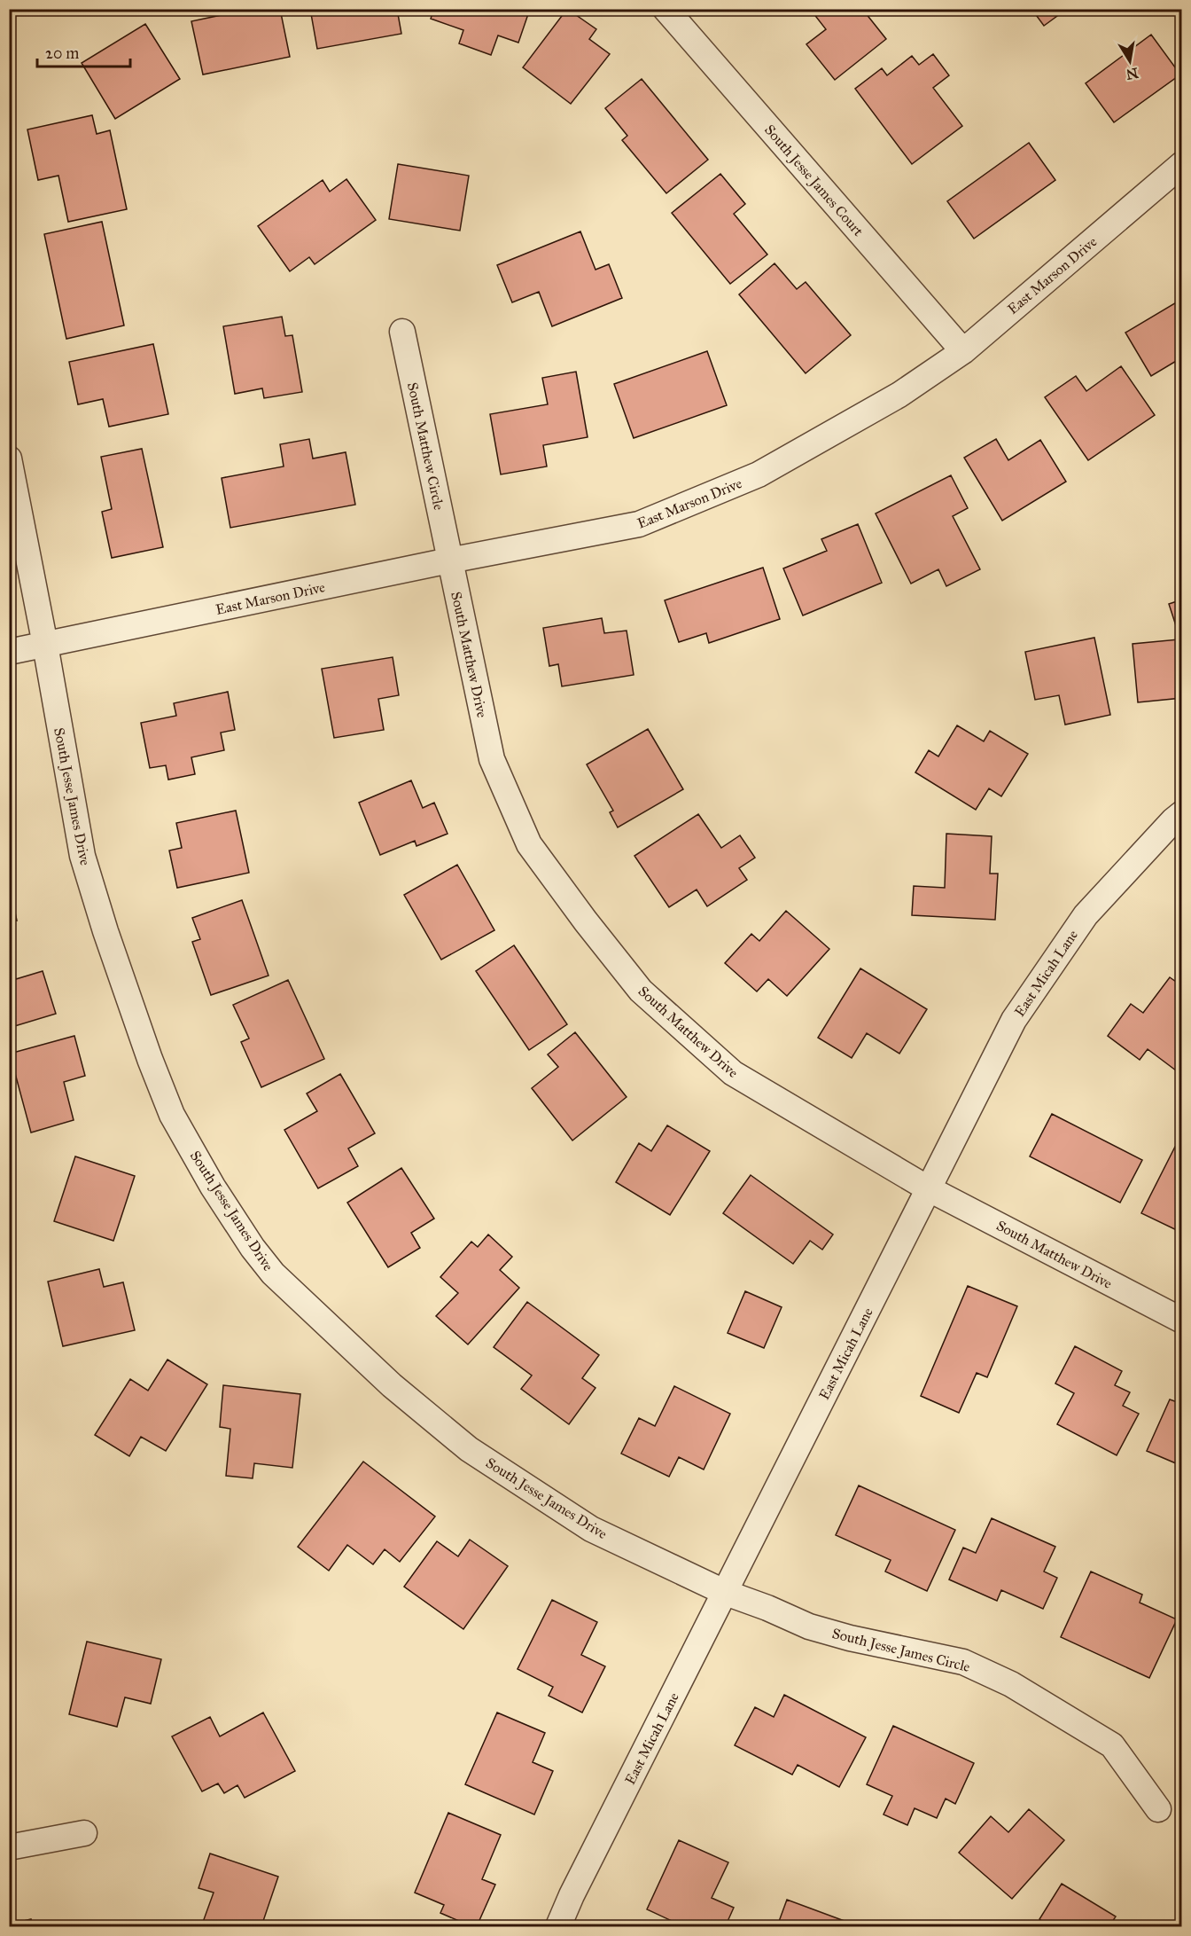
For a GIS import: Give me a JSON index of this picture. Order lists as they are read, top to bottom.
{
  "streets": {
    "street": [
      "South Jesse James Court",
      "East Marson Drive",
      "South Matthew Circle",
      "South Matthew Drive",
      "South Jesse James Drive",
      "East Micah Lane",
      "South Jesse James Circle"
    ]
  },
  "crossings": [
    ["South Jesse James Court", "East Marson Drive"],
    ["East Marson Drive", "South Matthew Circle"],
    ["East Marson Drive", "South Matthew Drive"],
    ["East Marson Drive", "South Jesse James Drive"],
    ["South Matthew Circle", "South Matthew Drive"],
    ["South Matthew Drive", "East Micah Lane"],
    ["South Jesse James Drive", "East Micah Lane"],
    ["South Jesse James Drive", "South Jesse James Circle"],
    ["East Micah Lane", "South Jesse James Circle"]
  ],
  "scale_bar": "20 m",
  "north": "bottom"
}
